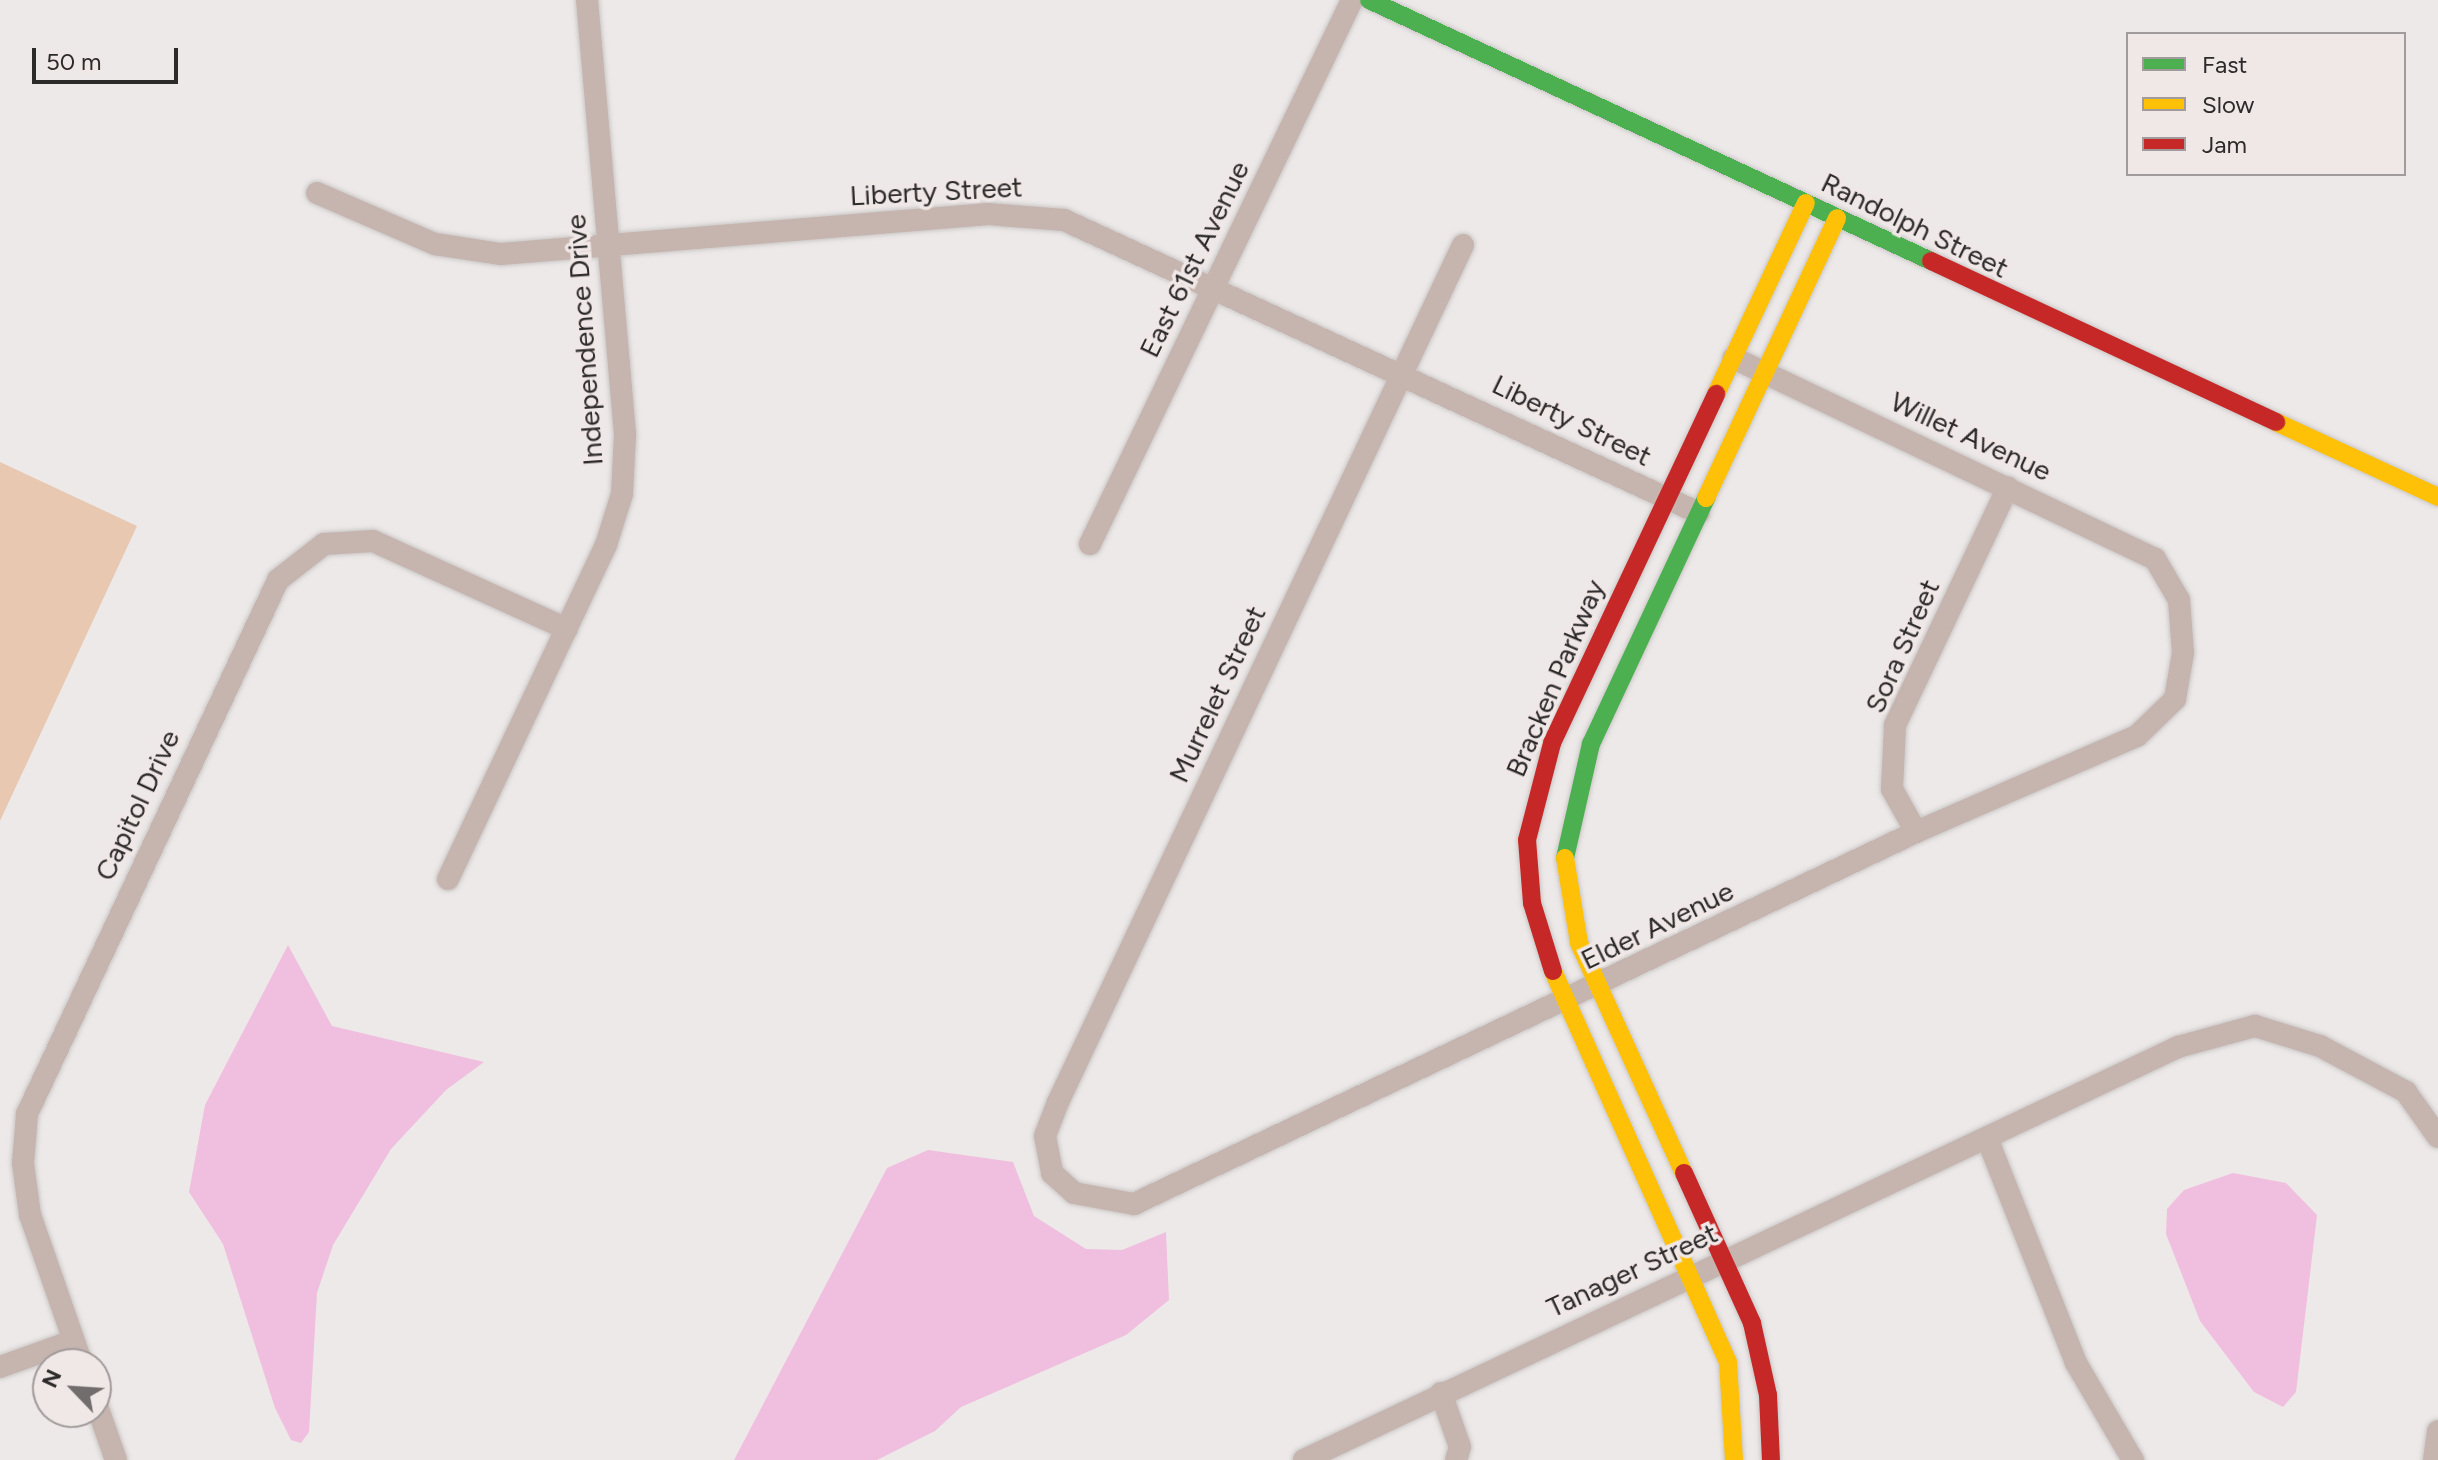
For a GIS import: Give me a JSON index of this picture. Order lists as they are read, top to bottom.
{
  "streets": {
    "street": [
      "Liberty Street",
      "Randolph Street",
      "East 61st Avenue",
      "Independence Drive",
      "Willet Avenue",
      "Sora Street",
      "Bracken Parkway",
      "Murrelet Street",
      "Capitol Drive",
      "Elder Avenue",
      "Tanager Street"
    ]
  },
  "crossings": [
    ["Liberty Street", "East 61st Avenue"],
    ["Liberty Street", "Independence Drive"],
    ["Liberty Street", "Bracken Parkway"],
    ["Liberty Street", "Murrelet Street"],
    ["Randolph Street", "Bracken Parkway"],
    ["Independence Drive", "Capitol Drive"],
    ["Willet Avenue", "Sora Street"],
    ["Willet Avenue", "Bracken Parkway"],
    ["Willet Avenue", "Elder Avenue"],
    ["Sora Street", "Elder Avenue"],
    ["Bracken Parkway", "Elder Avenue"],
    ["Bracken Parkway", "Tanager Street"],
    ["Murrelet Street", "Elder Avenue"]
  ],
  "legend": ["Fast", "Slow", "Jam"],
  "scale_bar": "50 m",
  "north": "top left"
}
